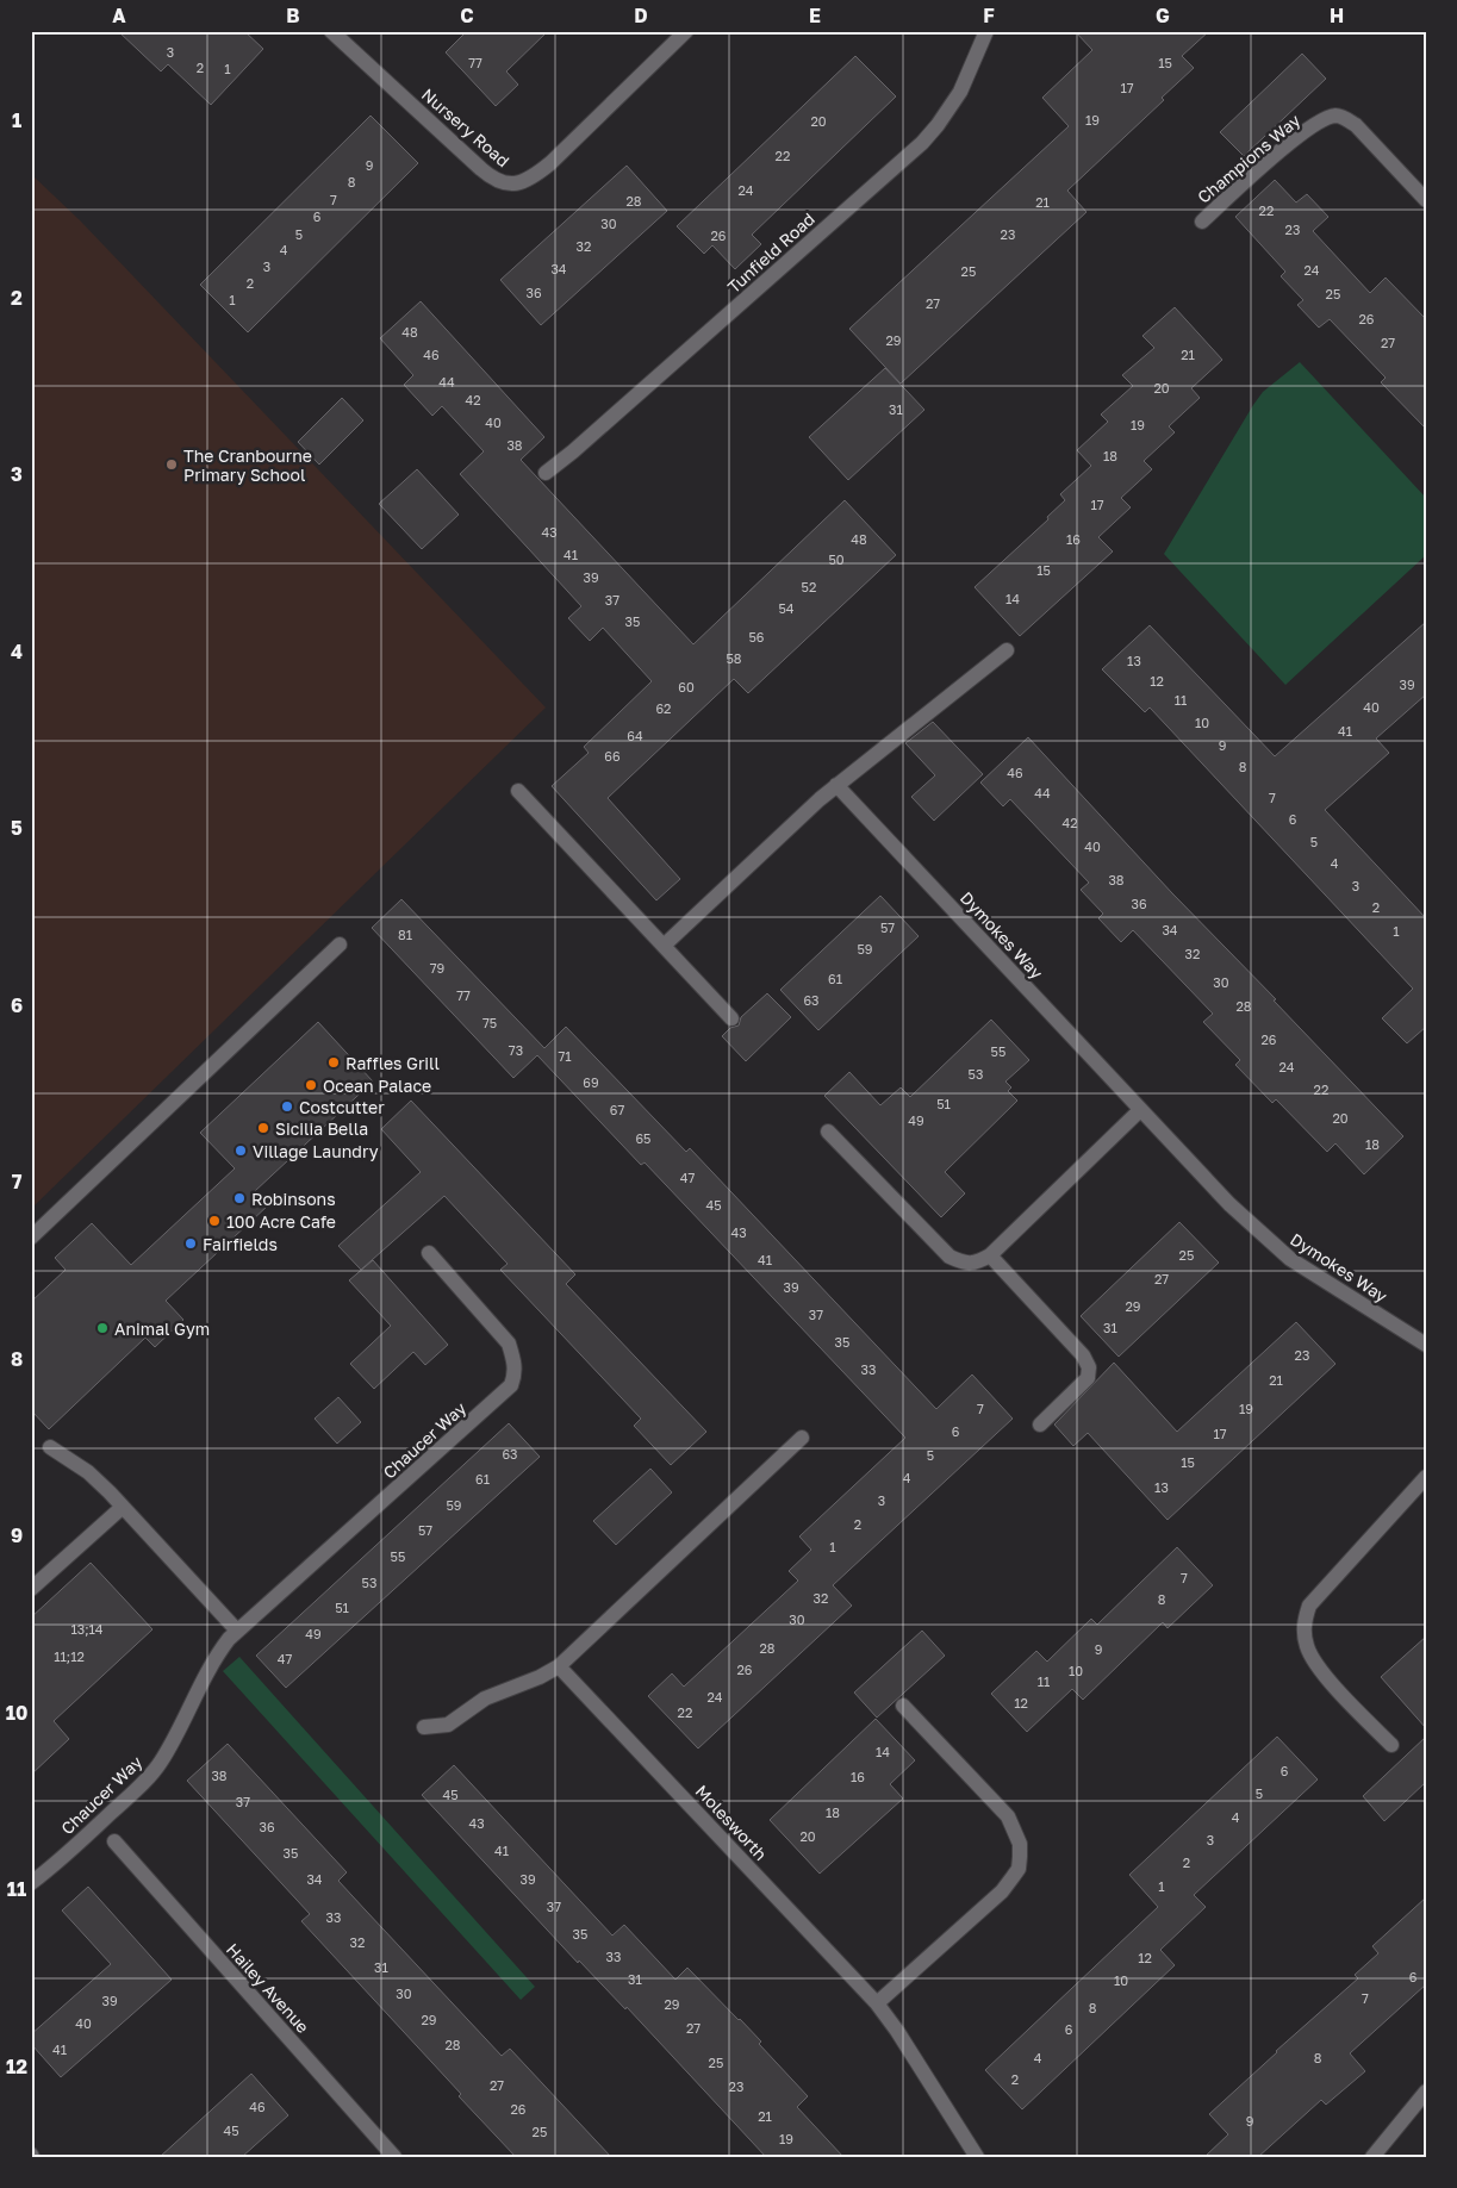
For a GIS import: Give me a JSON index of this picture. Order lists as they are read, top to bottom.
{
  "streets": {
    "street": [
      "Nursery Road",
      "Champions Way",
      "Tunfield Road",
      "Dymokes Way",
      "Chaucer Way",
      "Molesworth",
      "Hailey Avenue"
    ]
  },
  "places": [
    "The Cranbourne Primary School",
    "Raffles Grill",
    "Ocean Palace",
    "Costcutter",
    "Sicilia Bella",
    "Village Laundry",
    "Robinsons",
    "100 Acre Cafe",
    "Fairfields",
    "Animal Gym"
  ],
  "house_numbers": [
    "3",
    "77",
    "15",
    "2",
    "1",
    "17",
    "19",
    "20",
    "22",
    "9",
    "8",
    "24",
    "7",
    "28",
    "21",
    "22",
    "6",
    "30",
    "23",
    "5",
    "23",
    "26",
    "32",
    "4",
    "3",
    "34",
    "24",
    "25",
    "2",
    "36",
    "25",
    "1",
    "27",
    "26",
    "48",
    "29",
    "27",
    "46",
    "21",
    "44",
    "20",
    "42",
    "31",
    "40",
    "19",
    "38",
    "18",
    "17",
    "43",
    "48",
    "16",
    "41",
    "50",
    "15",
    "39",
    "52",
    "14",
    "37",
    "54",
    "35",
    "56",
    "58",
    "13",
    "12",
    "39",
    "60",
    "11",
    "40",
    "62",
    "10",
    "41",
    "64",
    "9",
    "66",
    "8",
    "46",
    "44",
    "7",
    "6",
    "42",
    "5",
    "40",
    "4",
    "38",
    "3",
    "36",
    "2",
    "57",
    "34",
    "1",
    "81",
    "59",
    "32",
    "79",
    "61",
    "30",
    "77",
    "63",
    "28",
    "75",
    "26",
    "73",
    "55",
    "71",
    "24",
    "53",
    "69",
    "22",
    "51",
    "67",
    "20",
    "49",
    "65",
    "18",
    "47",
    "45",
    "43",
    "25",
    "41",
    "27",
    "39",
    "29",
    "37",
    "31",
    "35",
    "23",
    "33",
    "21",
    "7",
    "19",
    "6",
    "17",
    "63",
    "5",
    "15",
    "4",
    "61",
    "13",
    "3",
    "59",
    "2",
    "57",
    "1",
    "55",
    "7",
    "53",
    "32",
    "8",
    "51",
    "30",
    "13;14",
    "49",
    "28",
    "9",
    "11;12",
    "47",
    "26",
    "10",
    "11",
    "24",
    "12",
    "22",
    "14",
    "6",
    "38",
    "16",
    "5",
    "45",
    "37",
    "18",
    "4",
    "43",
    "36",
    "20",
    "3",
    "41",
    "35",
    "2",
    "34",
    "39",
    "1",
    "37",
    "33",
    "35",
    "32",
    "33",
    "12",
    "31",
    "6",
    "31",
    "10",
    "30",
    "7",
    "39",
    "29",
    "8",
    "29",
    "40",
    "27",
    "6",
    "28",
    "41",
    "4",
    "8",
    "25",
    "2",
    "27",
    "23",
    "46",
    "26",
    "21",
    "9",
    "45",
    "25",
    "19"
  ],
  "grid": {
    "columns": [
      "A",
      "B",
      "C",
      "D",
      "E",
      "F",
      "G",
      "H"
    ],
    "rows": [
      "1",
      "2",
      "3",
      "4",
      "5",
      "6",
      "7",
      "8",
      "9",
      "10",
      "11",
      "12"
    ]
  }
}
